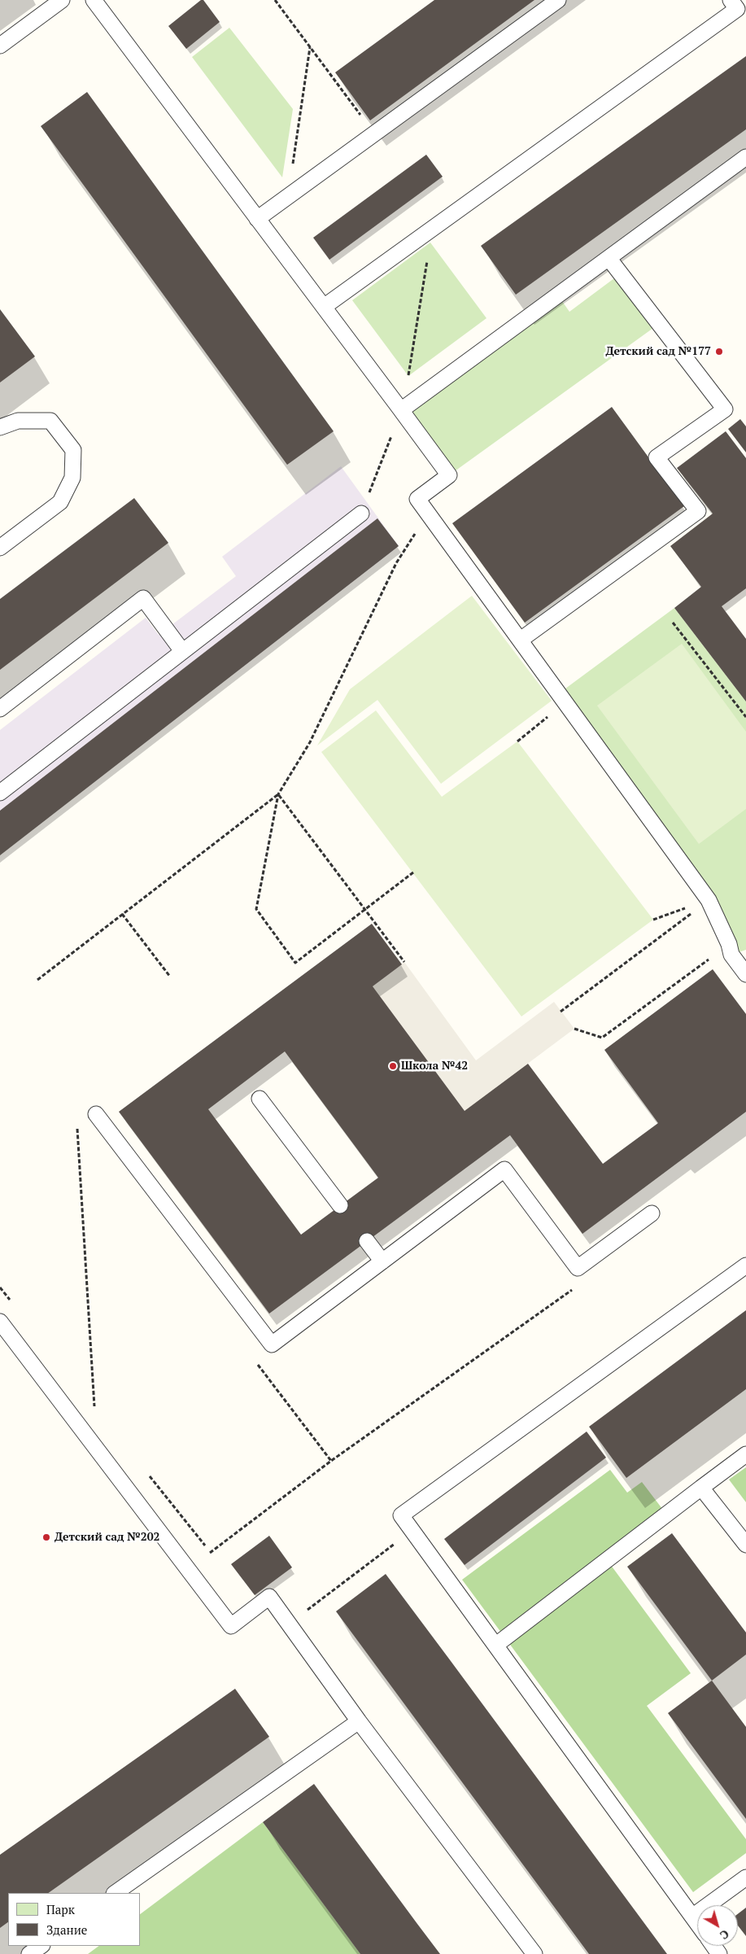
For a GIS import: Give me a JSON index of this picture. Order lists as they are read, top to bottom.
{
  "places": ["Детский сад №177", "Школа №42", "Детский сад №202"],
  "legend": ["Парк", "Здание"],
  "north": "bottom right"
}
